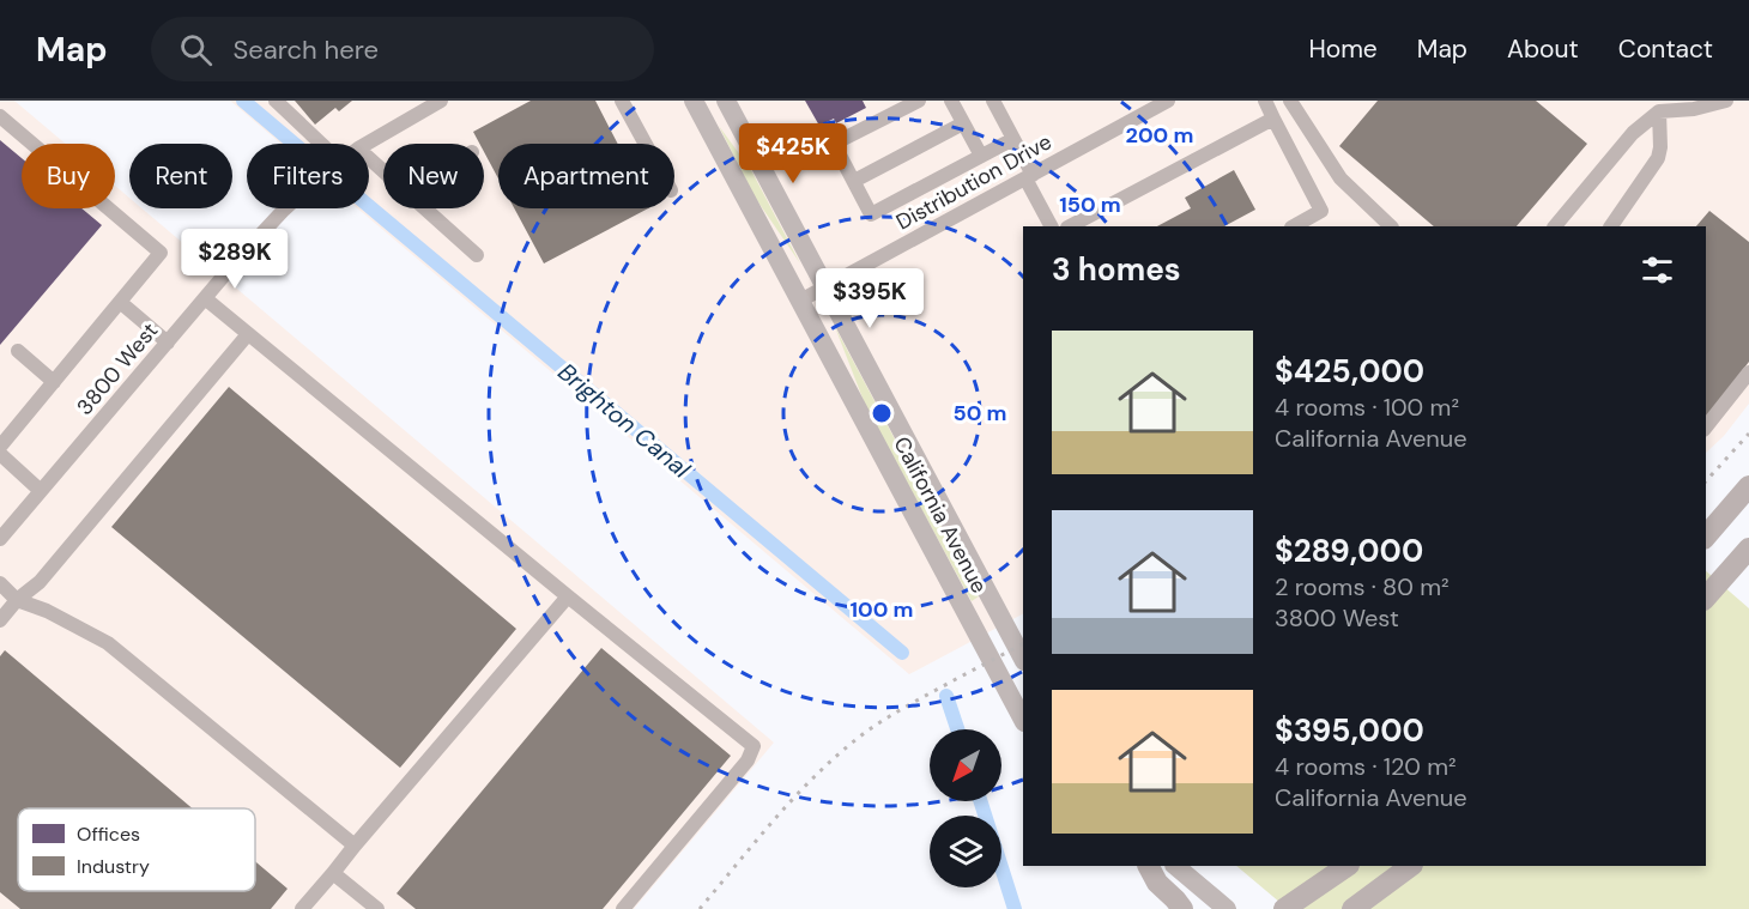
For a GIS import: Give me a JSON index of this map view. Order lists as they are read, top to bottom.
{
  "streets": {
    "main road": ["California Avenue"],
    "street": ["Distribution Drive", "3800 West"]
  },
  "crossings": [
    ["Distribution Drive", "California Avenue"]
  ],
  "water": ["Brighton Canal"],
  "legend": ["Offices", "Industry"],
  "north": "bottom left",
  "page": {
    "header": "Map",
    "search": "Search here",
    "nav": [
      "Home",
      "Map",
      "About",
      "Contact"
    ],
    "price": ["$425K", "$289K", "$395K"],
    "chip": [
      "Buy",
      "Rent",
      "Filters",
      "New",
      "Apartment"
    ],
    "heading": "3 homes",
    "list": [
      {
        "name": "$425,000",
        "note": "4 rooms · 100 m² · California Avenue"
      },
      {
        "name": "$289,000",
        "note": "2 rooms · 80 m² · 3800 West"
      },
      {
        "name": "$395,000",
        "note": "4 rooms · 120 m² · California Avenue"
      }
    ]
  },
  "rings": [
    "200 m",
    "150 m",
    "50 m",
    "100 m"
  ]
}
